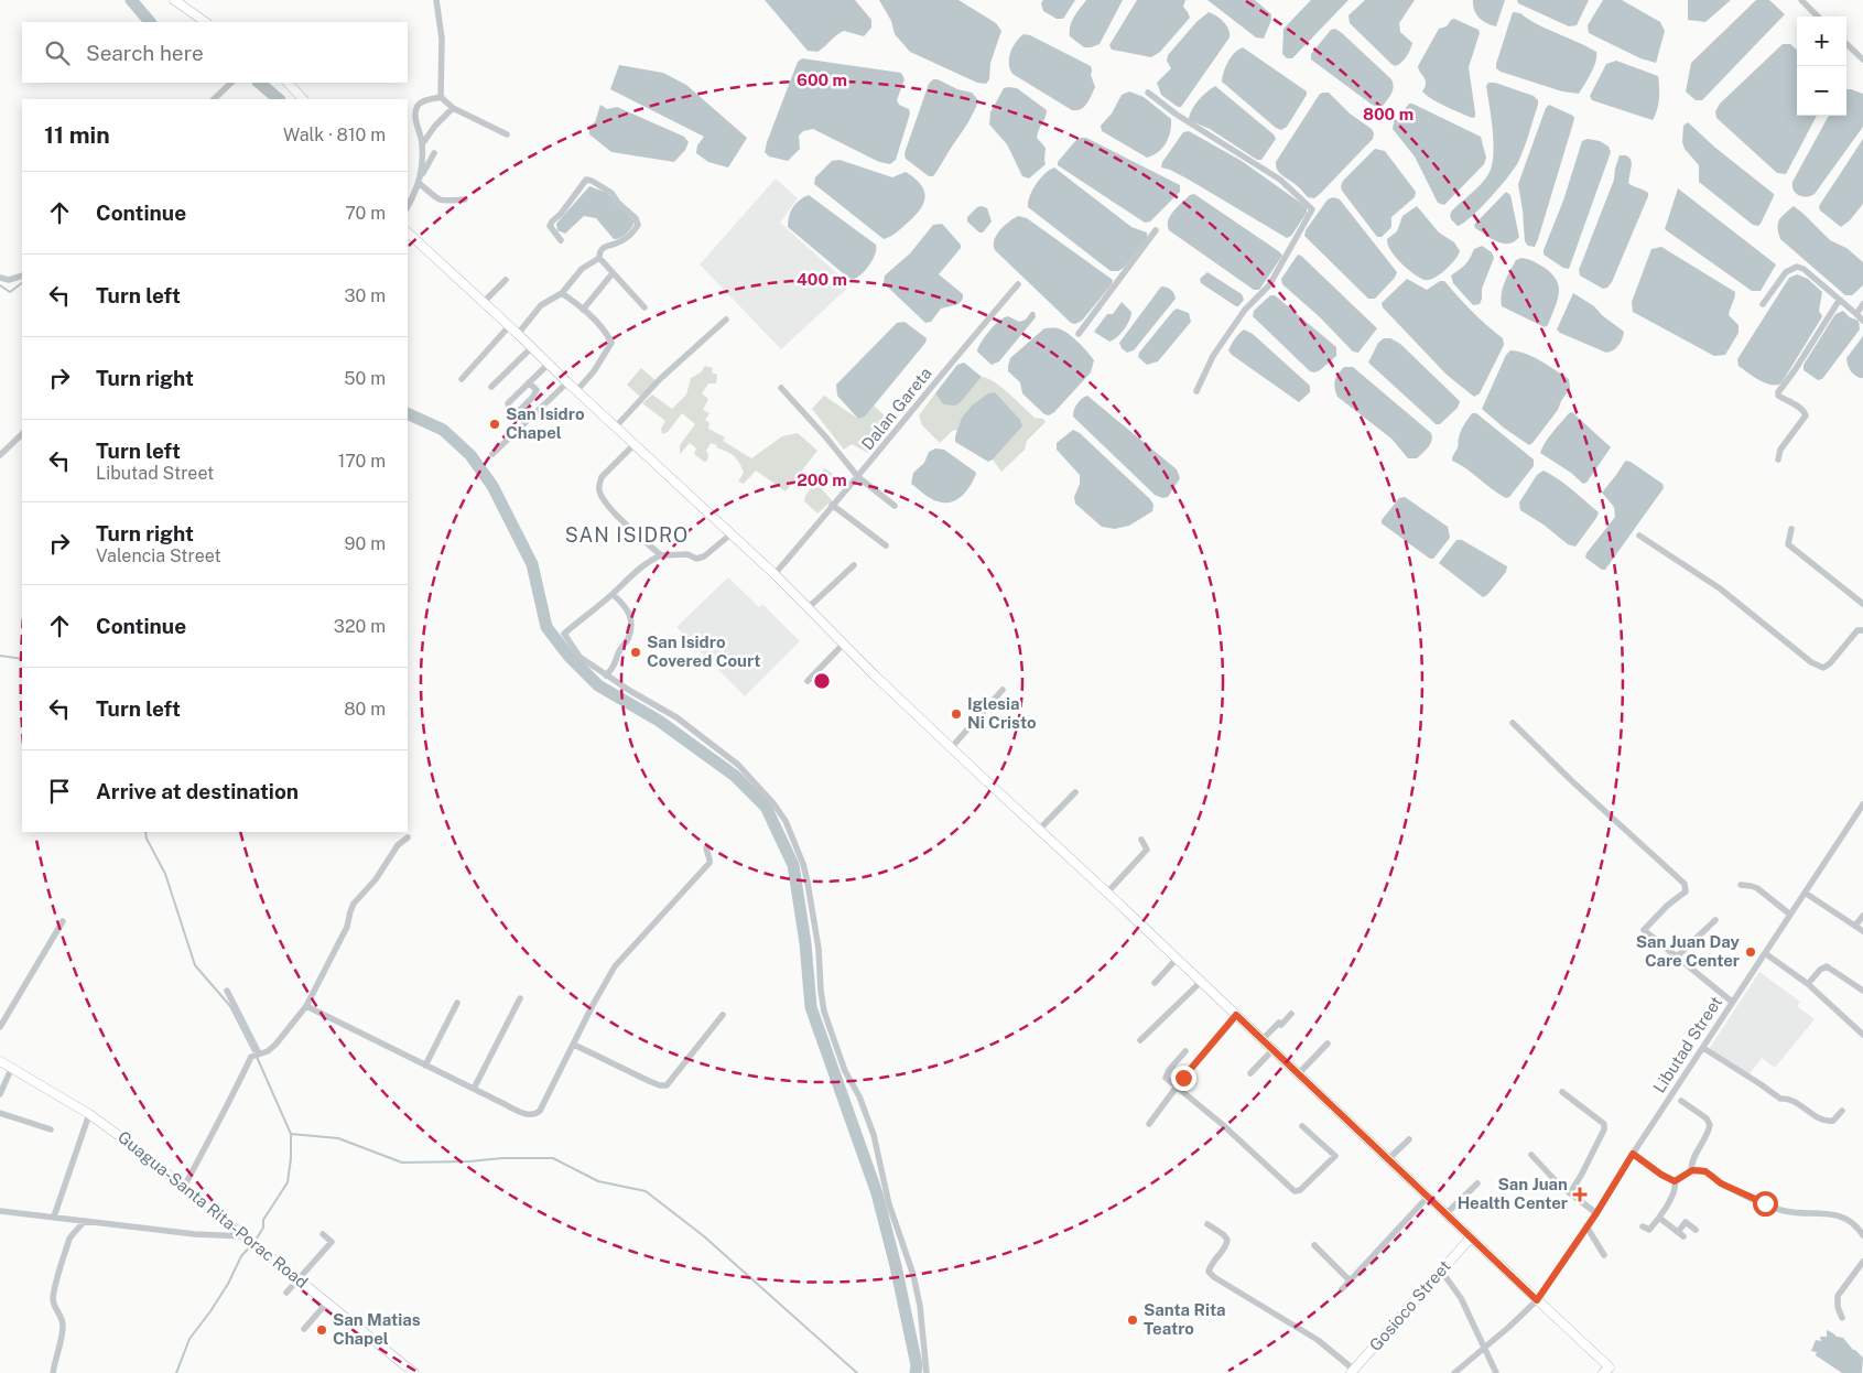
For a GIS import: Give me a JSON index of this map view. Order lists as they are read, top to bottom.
{
  "streets": {
    "street": [
      "Dalan Gareta",
      "Libutad Street",
      "Guagua-Santa Rita-Porac Road",
      "Gosioco Street"
    ]
  },
  "districts": ["SAN ISIDRO"],
  "places": {
    "other": [
      "San Isidro Chapel",
      "San Isidro Covered Court",
      "Iglesia Ni Cristo",
      "San Juan Day Care Center",
      "Santa Rita Teatro",
      "San Matias Chapel"
    ],
    "health": ["San Juan Health Center"]
  },
  "page": {
    "map_buttons": ["+", "−"],
    "search": "Search here",
    "heading": ["11 min", "Walk · 810 m"],
    "list": [
      ["Continue", "70 m"],
      ["Turn left", "30 m"],
      ["Turn right", "50 m"],
      ["Turn left", "Libutad Street", "170 m"],
      ["Turn right", "Valencia Street", "90 m"],
      ["Continue", "320 m"],
      ["Turn left", "80 m"],
      "Arrive at destination"
    ]
  },
  "rings": [
    "600 m",
    "800 m",
    "400 m",
    "200 m"
  ]
}
